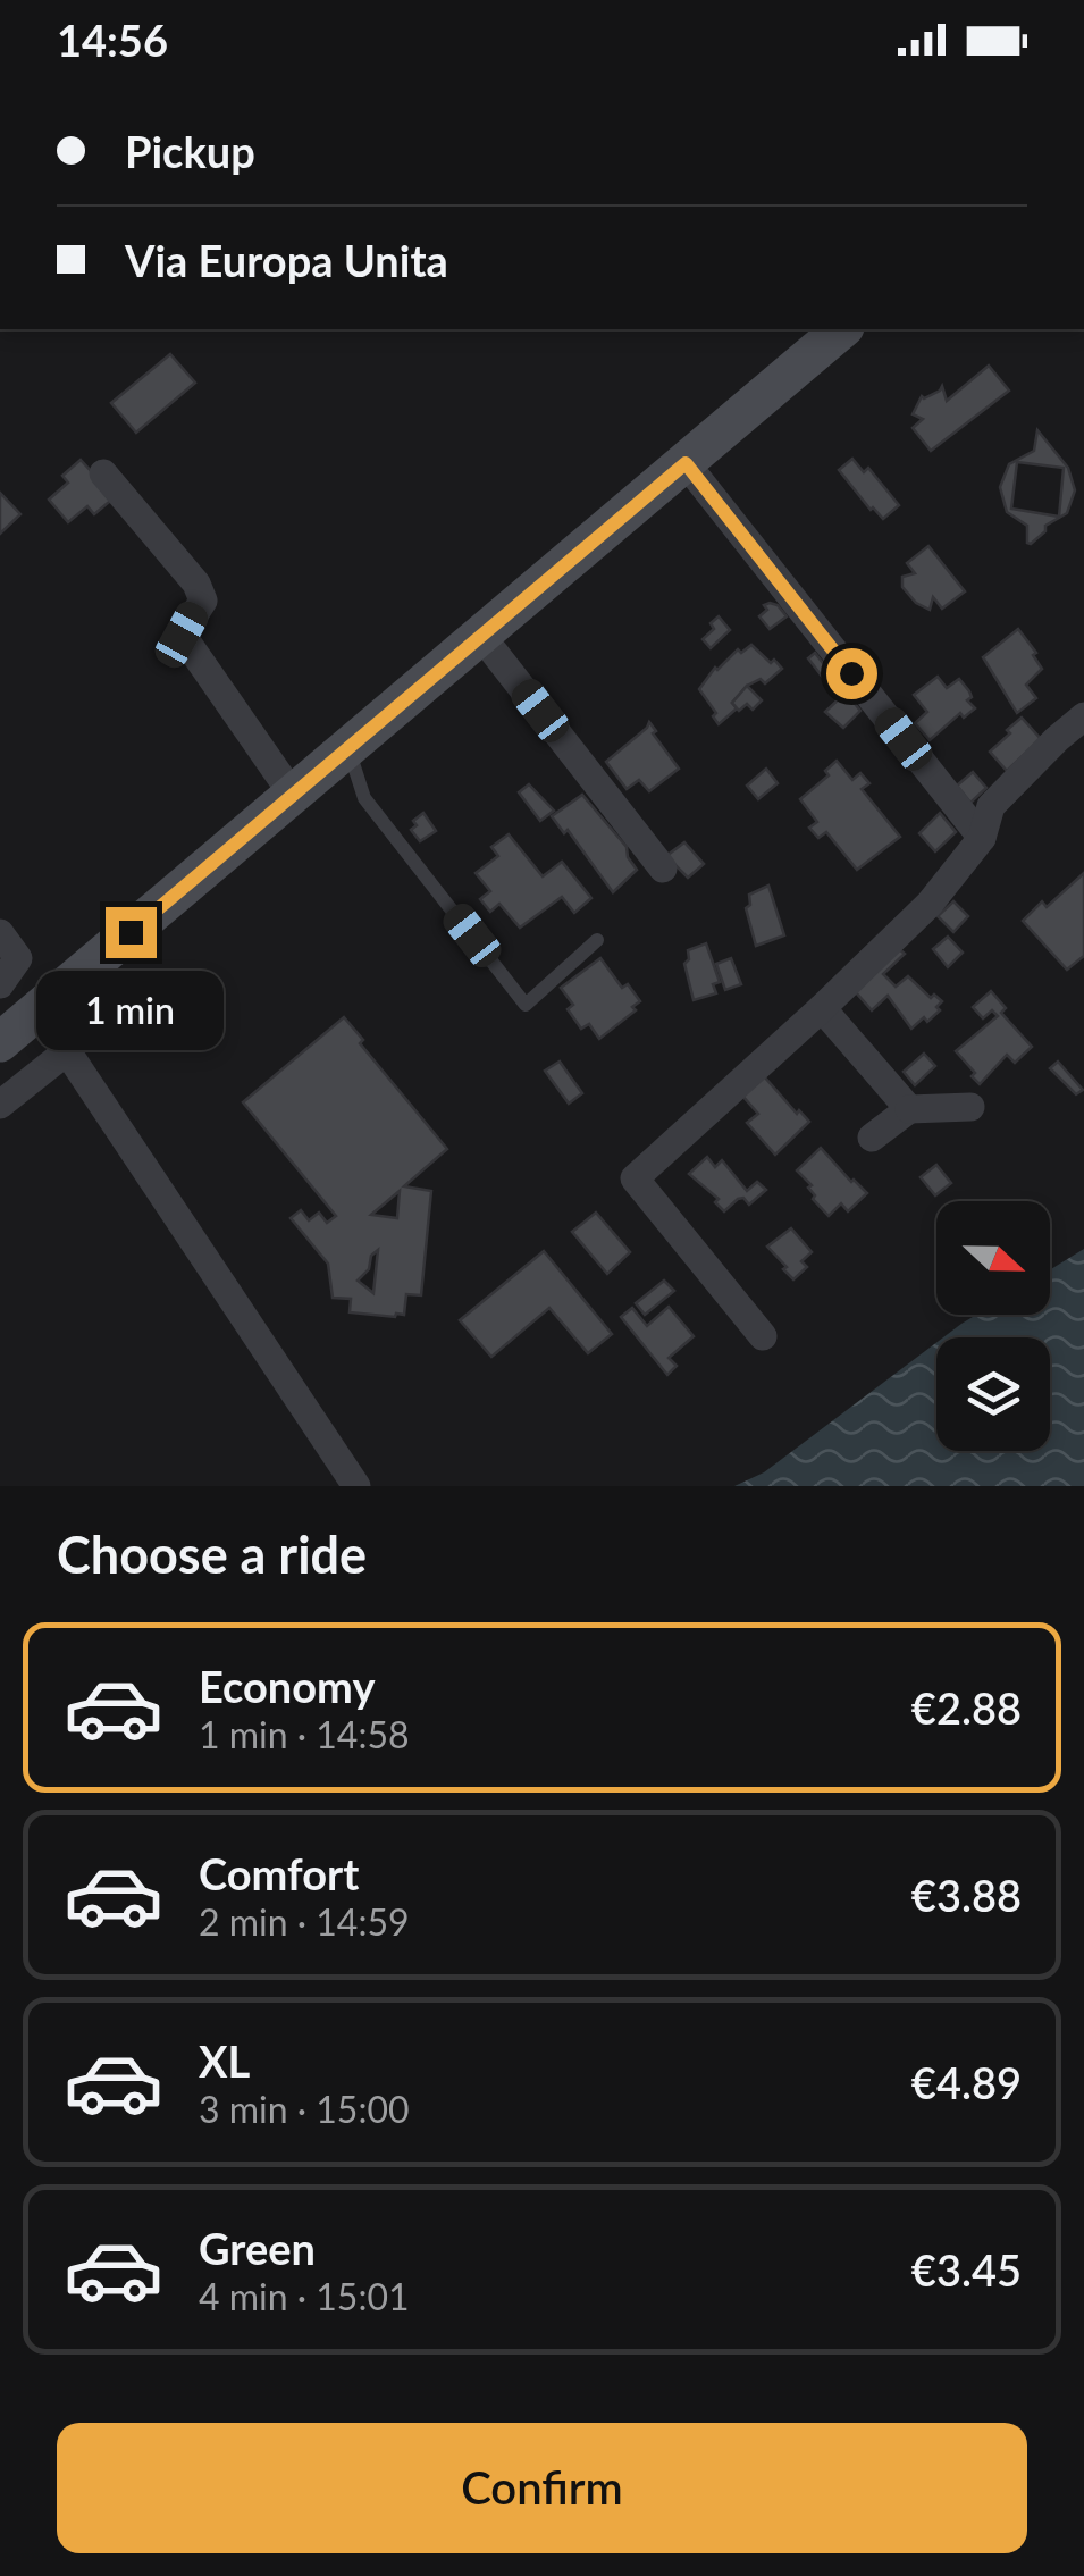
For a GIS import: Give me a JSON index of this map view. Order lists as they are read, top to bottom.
{
  "north": "right",
  "page": {
    "status": "14:56",
    "banner": ["Pickup", "Via Europa Unita"],
    "bubble": "1 min",
    "heading": "Choose a ride",
    "list": [
      {
        "name": "Economy",
        "note": "1 min · 14:58",
        "value": "€2.88"
      },
      {
        "name": "Comfort",
        "note": "2 min · 14:59",
        "value": "€3.88"
      },
      {
        "name": "XL",
        "note": "3 min · 15:00",
        "value": "€4.89"
      },
      {
        "name": "Green",
        "note": "4 min · 15:01",
        "value": "€3.45"
      }
    ],
    "buttons": "Confirm"
  }
}
